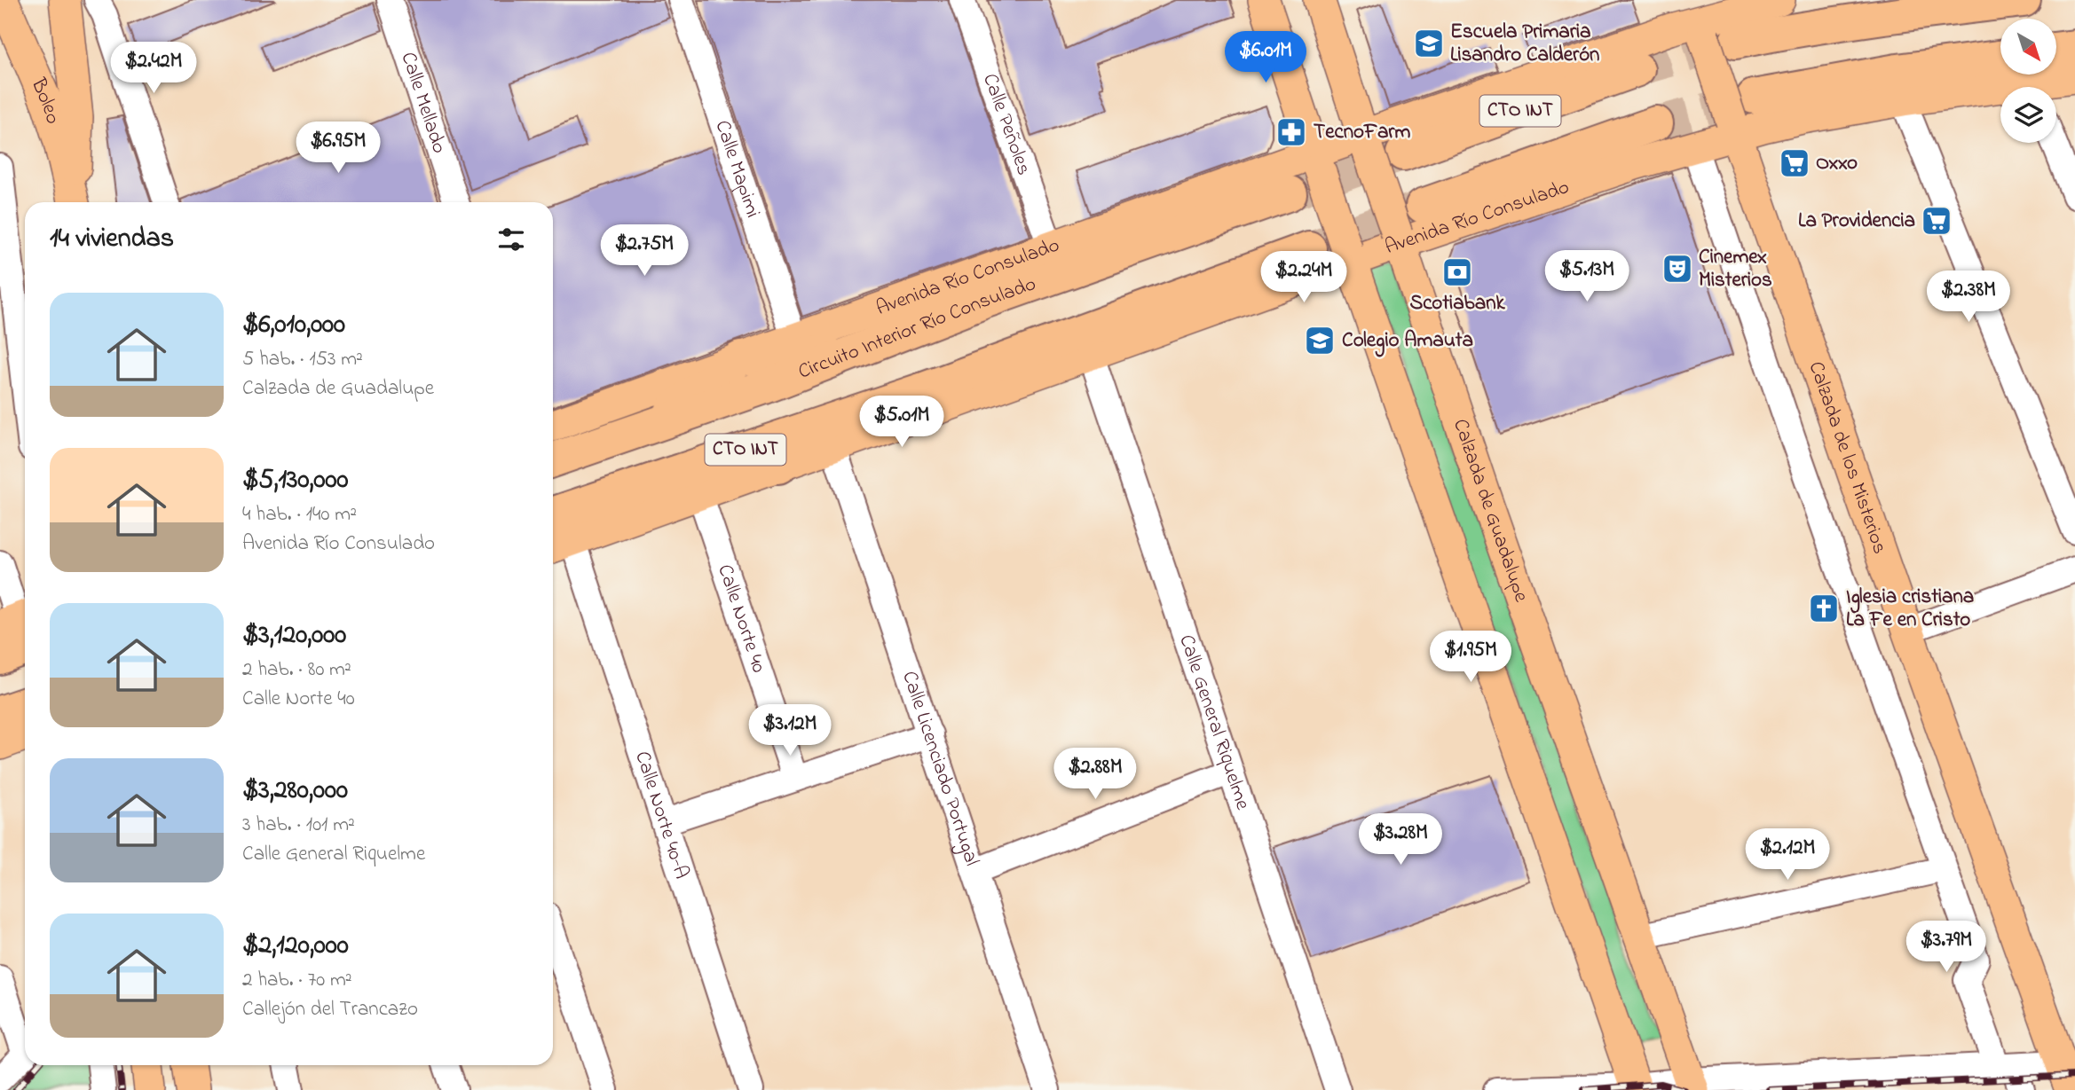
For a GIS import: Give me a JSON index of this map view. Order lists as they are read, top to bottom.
{
  "streets": {
    "highway": ["CTO INT", "Circuito Interior Río Consulado"],
    "main road": [
      "Boleo",
      "Avenida Río Consulado",
      "Calzada de los Misterios",
      "Calzada de Guadalupe"
    ],
    "street": [
      "Calle Mellado",
      "Calle Peñoles",
      "Calle Mapimi",
      "Calle Norte 40",
      "Calle General Riquelme",
      "Calle Licenciado Portugal",
      "Calle Norte 40-A"
    ]
  },
  "crossings": [
    ["CTO INT", "Calle Norte 40"],
    ["CTO INT", "Calle Norte 40-A"],
    ["Calle Peñoles", "Avenida Río Consulado"],
    ["Calle Mapimi", "Avenida Río Consulado"],
    ["Avenida Río Consulado", "Calzada de los Misterios"],
    ["Avenida Río Consulado", "Calzada de Guadalupe"],
    ["Avenida Río Consulado", "Calle General Riquelme"],
    ["Avenida Río Consulado", "Calle Licenciado Portugal"]
  ],
  "places": {
    "school or university": ["Escuela Primaria Lisandro Calderón", "Colegio Amauta"],
    "pharmacy": ["TecnoFarm"],
    "supermarket": ["Oxxo", "La Providencia"],
    "theatre": ["Cinemex Misterios"],
    "bank": ["Scotiabank"],
    "church": ["Iglesia cristiana La Fe en Cristo"]
  },
  "north": "bottom right",
  "page": {
    "price": [
      "$6.01M",
      "$2.42M",
      "$6.95M",
      "$2.75M",
      "$5.13M",
      "$2.24M",
      "$2.38M",
      "$5.01M",
      "$1.95M",
      "$3.12M",
      "$2.88M",
      "$3.28M",
      "$2.12M",
      "$3.79M"
    ],
    "heading": "14 viviendas",
    "list": [
      {
        "name": "$6,010,000",
        "note": "5 hab. · 153 m² · Calzada de Guadalupe"
      },
      {
        "name": "$5,130,000",
        "note": "4 hab. · 140 m² · Avenida Río Consulado"
      },
      {
        "name": "$3,120,000",
        "note": "2 hab. · 80 m² · Calle Norte 40"
      },
      {
        "name": "$3,280,000",
        "note": "3 hab. · 101 m² · Calle General Riquelme"
      },
      {
        "name": "$2,120,000",
        "note": "2 hab. · 70 m² · Callejón del Trancazo"
      }
    ]
  }
}
